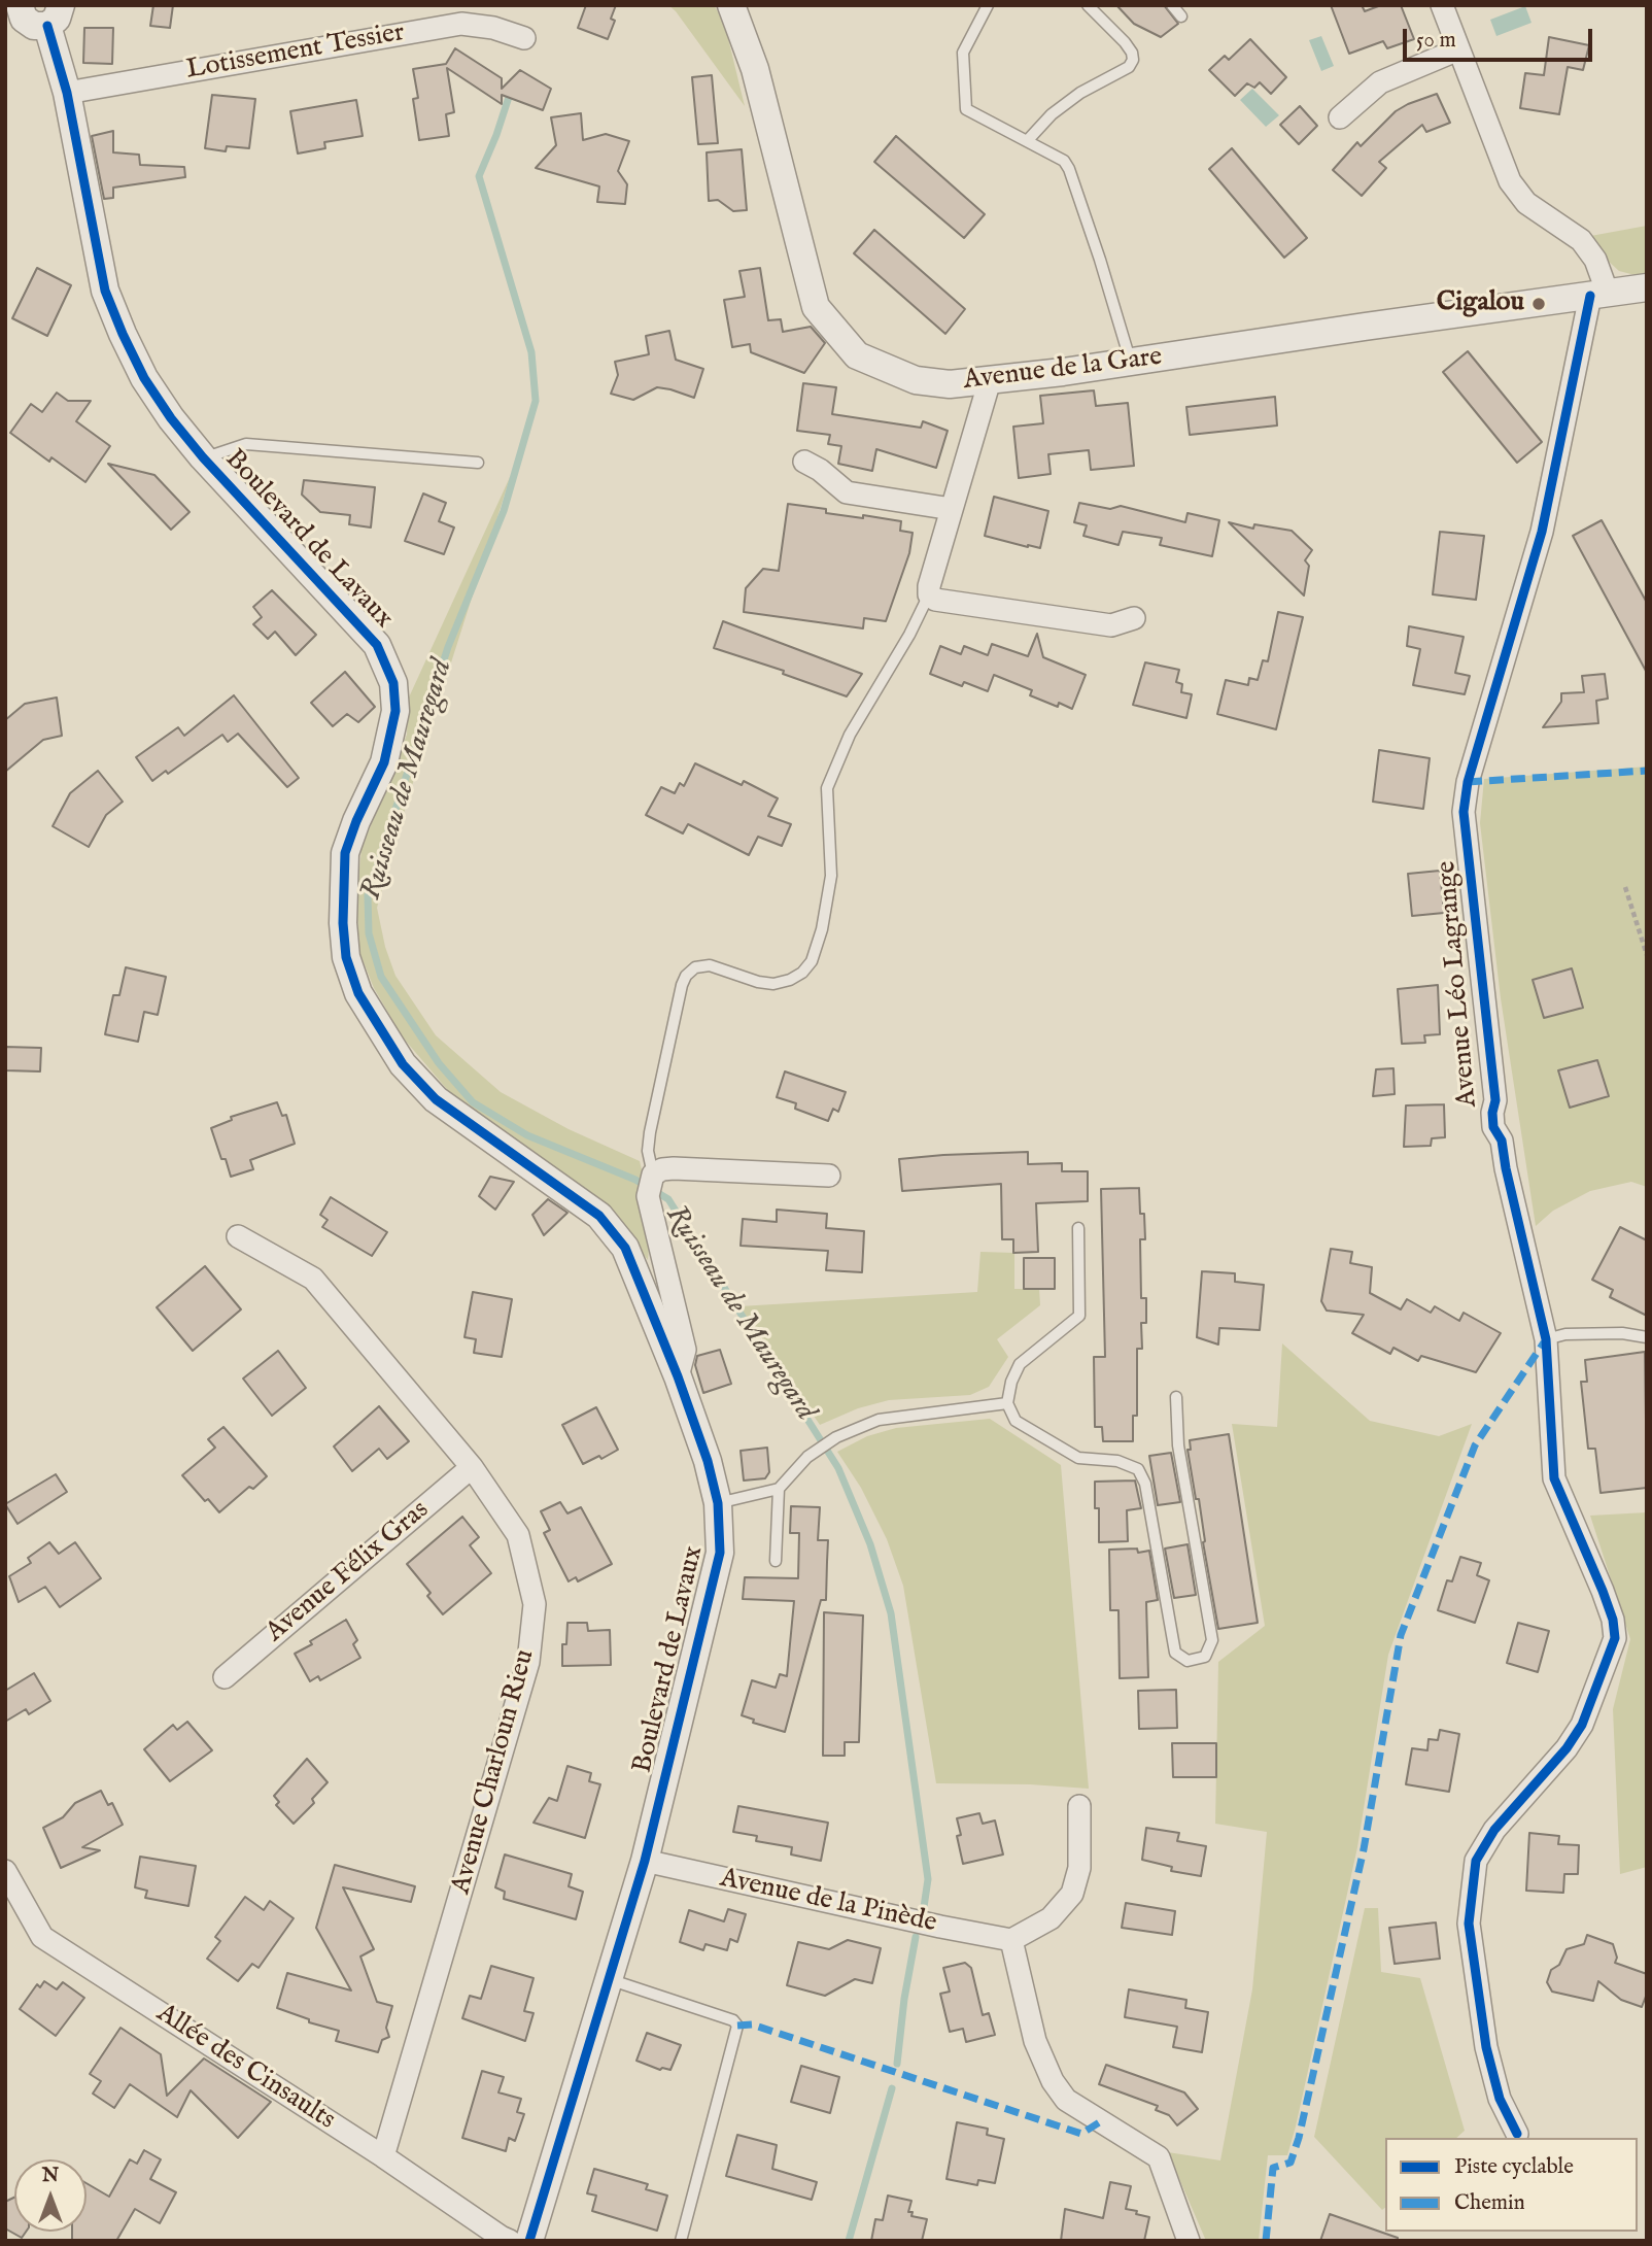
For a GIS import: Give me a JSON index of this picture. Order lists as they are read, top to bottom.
{
  "streets": {
    "street": [
      "Lotissement Tessier",
      "Avenue de la Gare",
      "Boulevard de Lavaux",
      "Avenue Léo Lagrange",
      "Avenue Félix Gras",
      "Avenue Charloun Rieu",
      "Avenue de la Pinède",
      "Allée des Cinsaults"
    ]
  },
  "crossings": [
    ["Lotissement Tessier", "Boulevard de Lavaux"],
    ["Avenue de la Gare", "Avenue Léo Lagrange"],
    ["Boulevard de Lavaux", "Avenue de la Pinède"],
    ["Avenue Félix Gras", "Avenue Charloun Rieu"],
    ["Avenue Charloun Rieu", "Allée des Cinsaults"]
  ],
  "water": ["Ruisseau de Mauregard"],
  "places": ["Cigalou"],
  "legend": ["Piste cyclable", "Chemin"],
  "scale_bar": "50 m",
  "north": "top"
}
